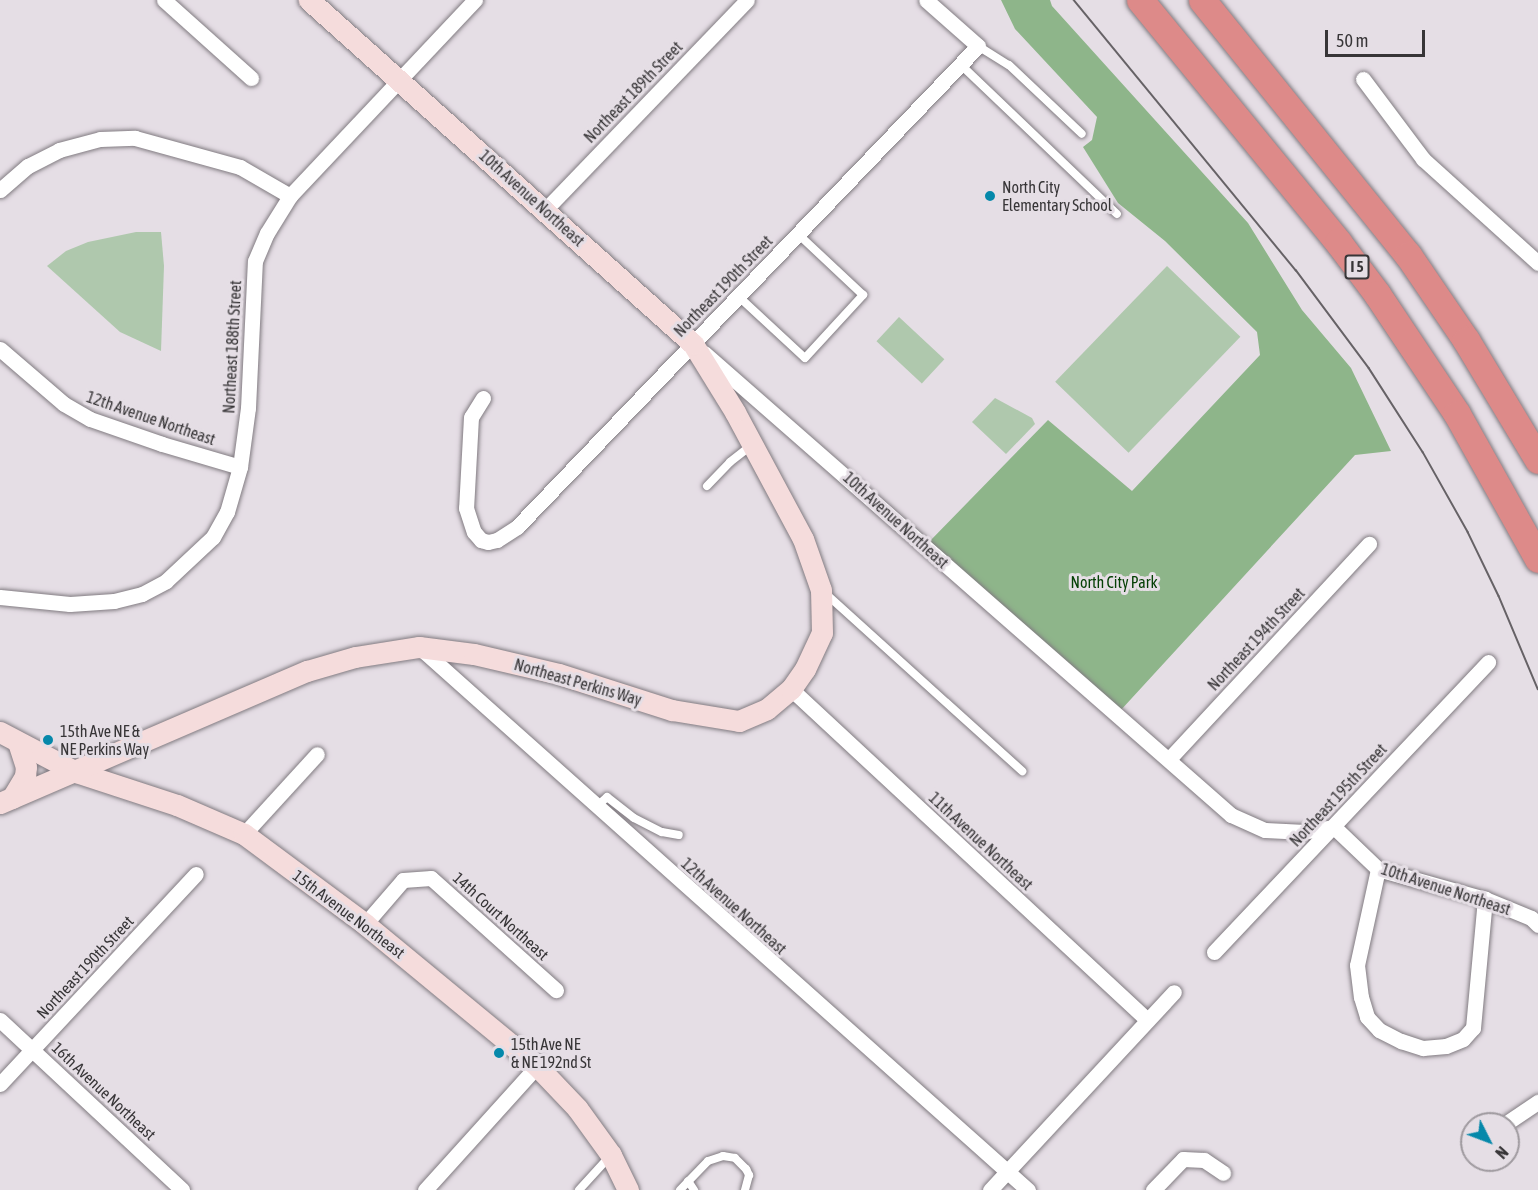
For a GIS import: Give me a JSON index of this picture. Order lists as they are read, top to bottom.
{
  "streets": {
    "highway": ["I 5"],
    "main road": ["10th Avenue Northeast", "Northeast Perkins Way", "15th Avenue Northeast"],
    "street": [
      "Northeast 189th Street",
      "Northeast 190th Street",
      "Northeast 188th Street",
      "12th Avenue Northeast",
      "Northeast 194th Street",
      "Northeast 195th Street",
      "11th Avenue Northeast",
      "14th Court Northeast",
      "16th Avenue Northeast"
    ]
  },
  "crossings": [
    ["Northeast 189th Street", "10th Avenue Northeast"],
    ["10th Avenue Northeast", "Northeast 190th Street"],
    ["10th Avenue Northeast", "Northeast 188th Street"],
    ["10th Avenue Northeast", "Northeast 194th Street"],
    ["10th Avenue Northeast", "Northeast Perkins Way"],
    ["10th Avenue Northeast", "Northeast 195th Street"],
    ["Northeast 190th Street", "Northeast Perkins Way"],
    ["Northeast 190th Street", "16th Avenue Northeast"],
    ["Northeast 188th Street", "12th Avenue Northeast"],
    ["12th Avenue Northeast", "Northeast Perkins Way"],
    ["Northeast Perkins Way", "11th Avenue Northeast"],
    ["Northeast Perkins Way", "15th Avenue Northeast"],
    ["15th Avenue Northeast", "14th Court Northeast"]
  ],
  "parks": ["North City Park"],
  "places": ["North City Elementary School", "15th Ave NE & NE Perkins Way", "15th Ave NE & NE 192nd St"],
  "scale_bar": "50 m",
  "north": "bottom right"
}
